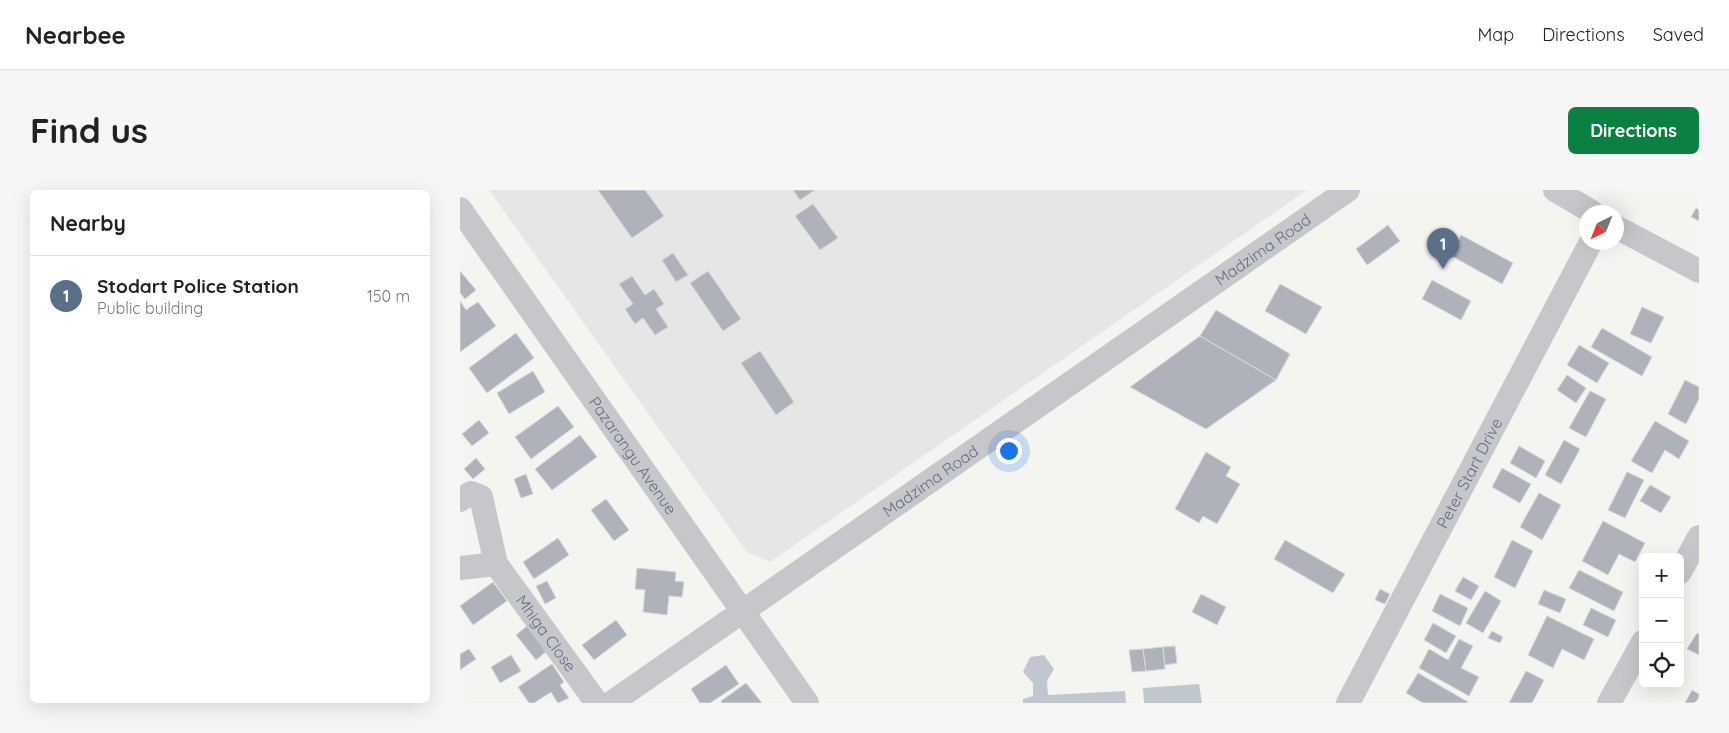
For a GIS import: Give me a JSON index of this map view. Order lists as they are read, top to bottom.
{
  "streets": {
    "street": [
      "Madzima Road",
      "Pazarangu Avenue",
      "Peter Start Drive",
      "Mhiga Close"
    ]
  },
  "crossings": [
    ["Madzima Road", "Pazarangu Avenue"]
  ],
  "north": "bottom left",
  "page": {
    "header": "Nearbee",
    "nav": ["Map", "Directions", "Saved"],
    "buttons": "Directions",
    "title": "Find us",
    "heading": "Nearby",
    "pins": "1",
    "list": [
      {
        "mark": "1",
        "name": "Stodart Police Station",
        "note": "Public building",
        "value": "150 m"
      }
    ],
    "map_buttons": ["+", "−"]
  }
}
